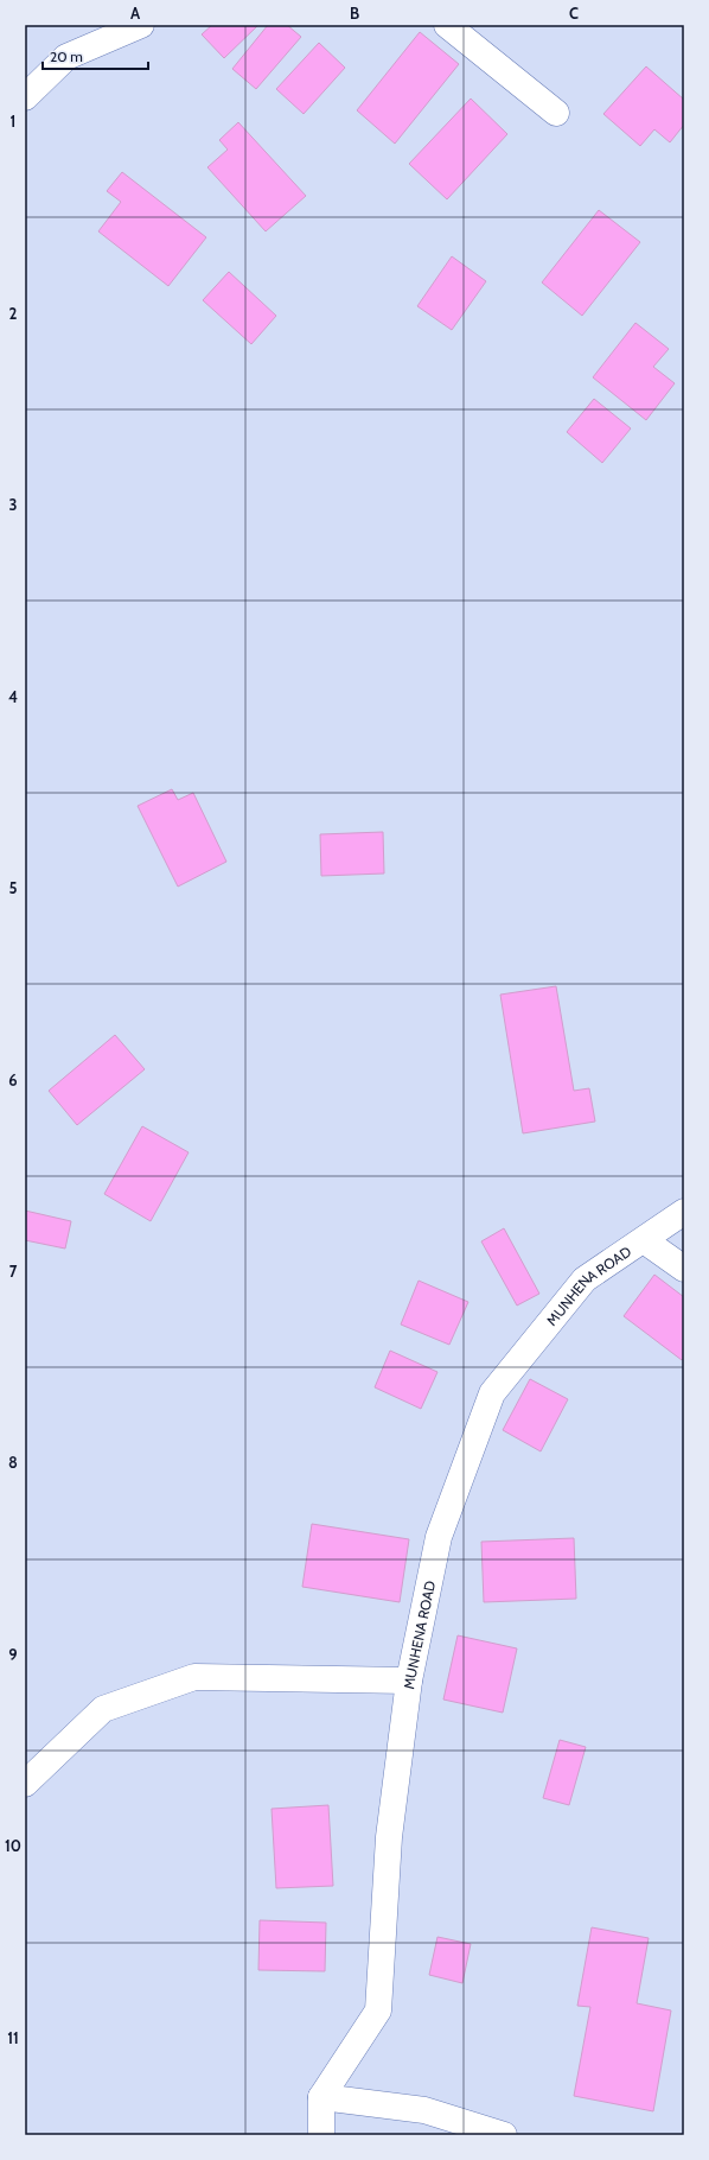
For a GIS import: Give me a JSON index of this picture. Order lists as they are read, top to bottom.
{
  "streets": {
    "street": ["MUNHENA ROAD"]
  },
  "scale_bar": "20 m",
  "grid": {
    "columns": ["A", "B", "C"],
    "rows": [
      "1",
      "2",
      "3",
      "4",
      "5",
      "6",
      "7",
      "8",
      "9",
      "10",
      "11"
    ]
  }
}
